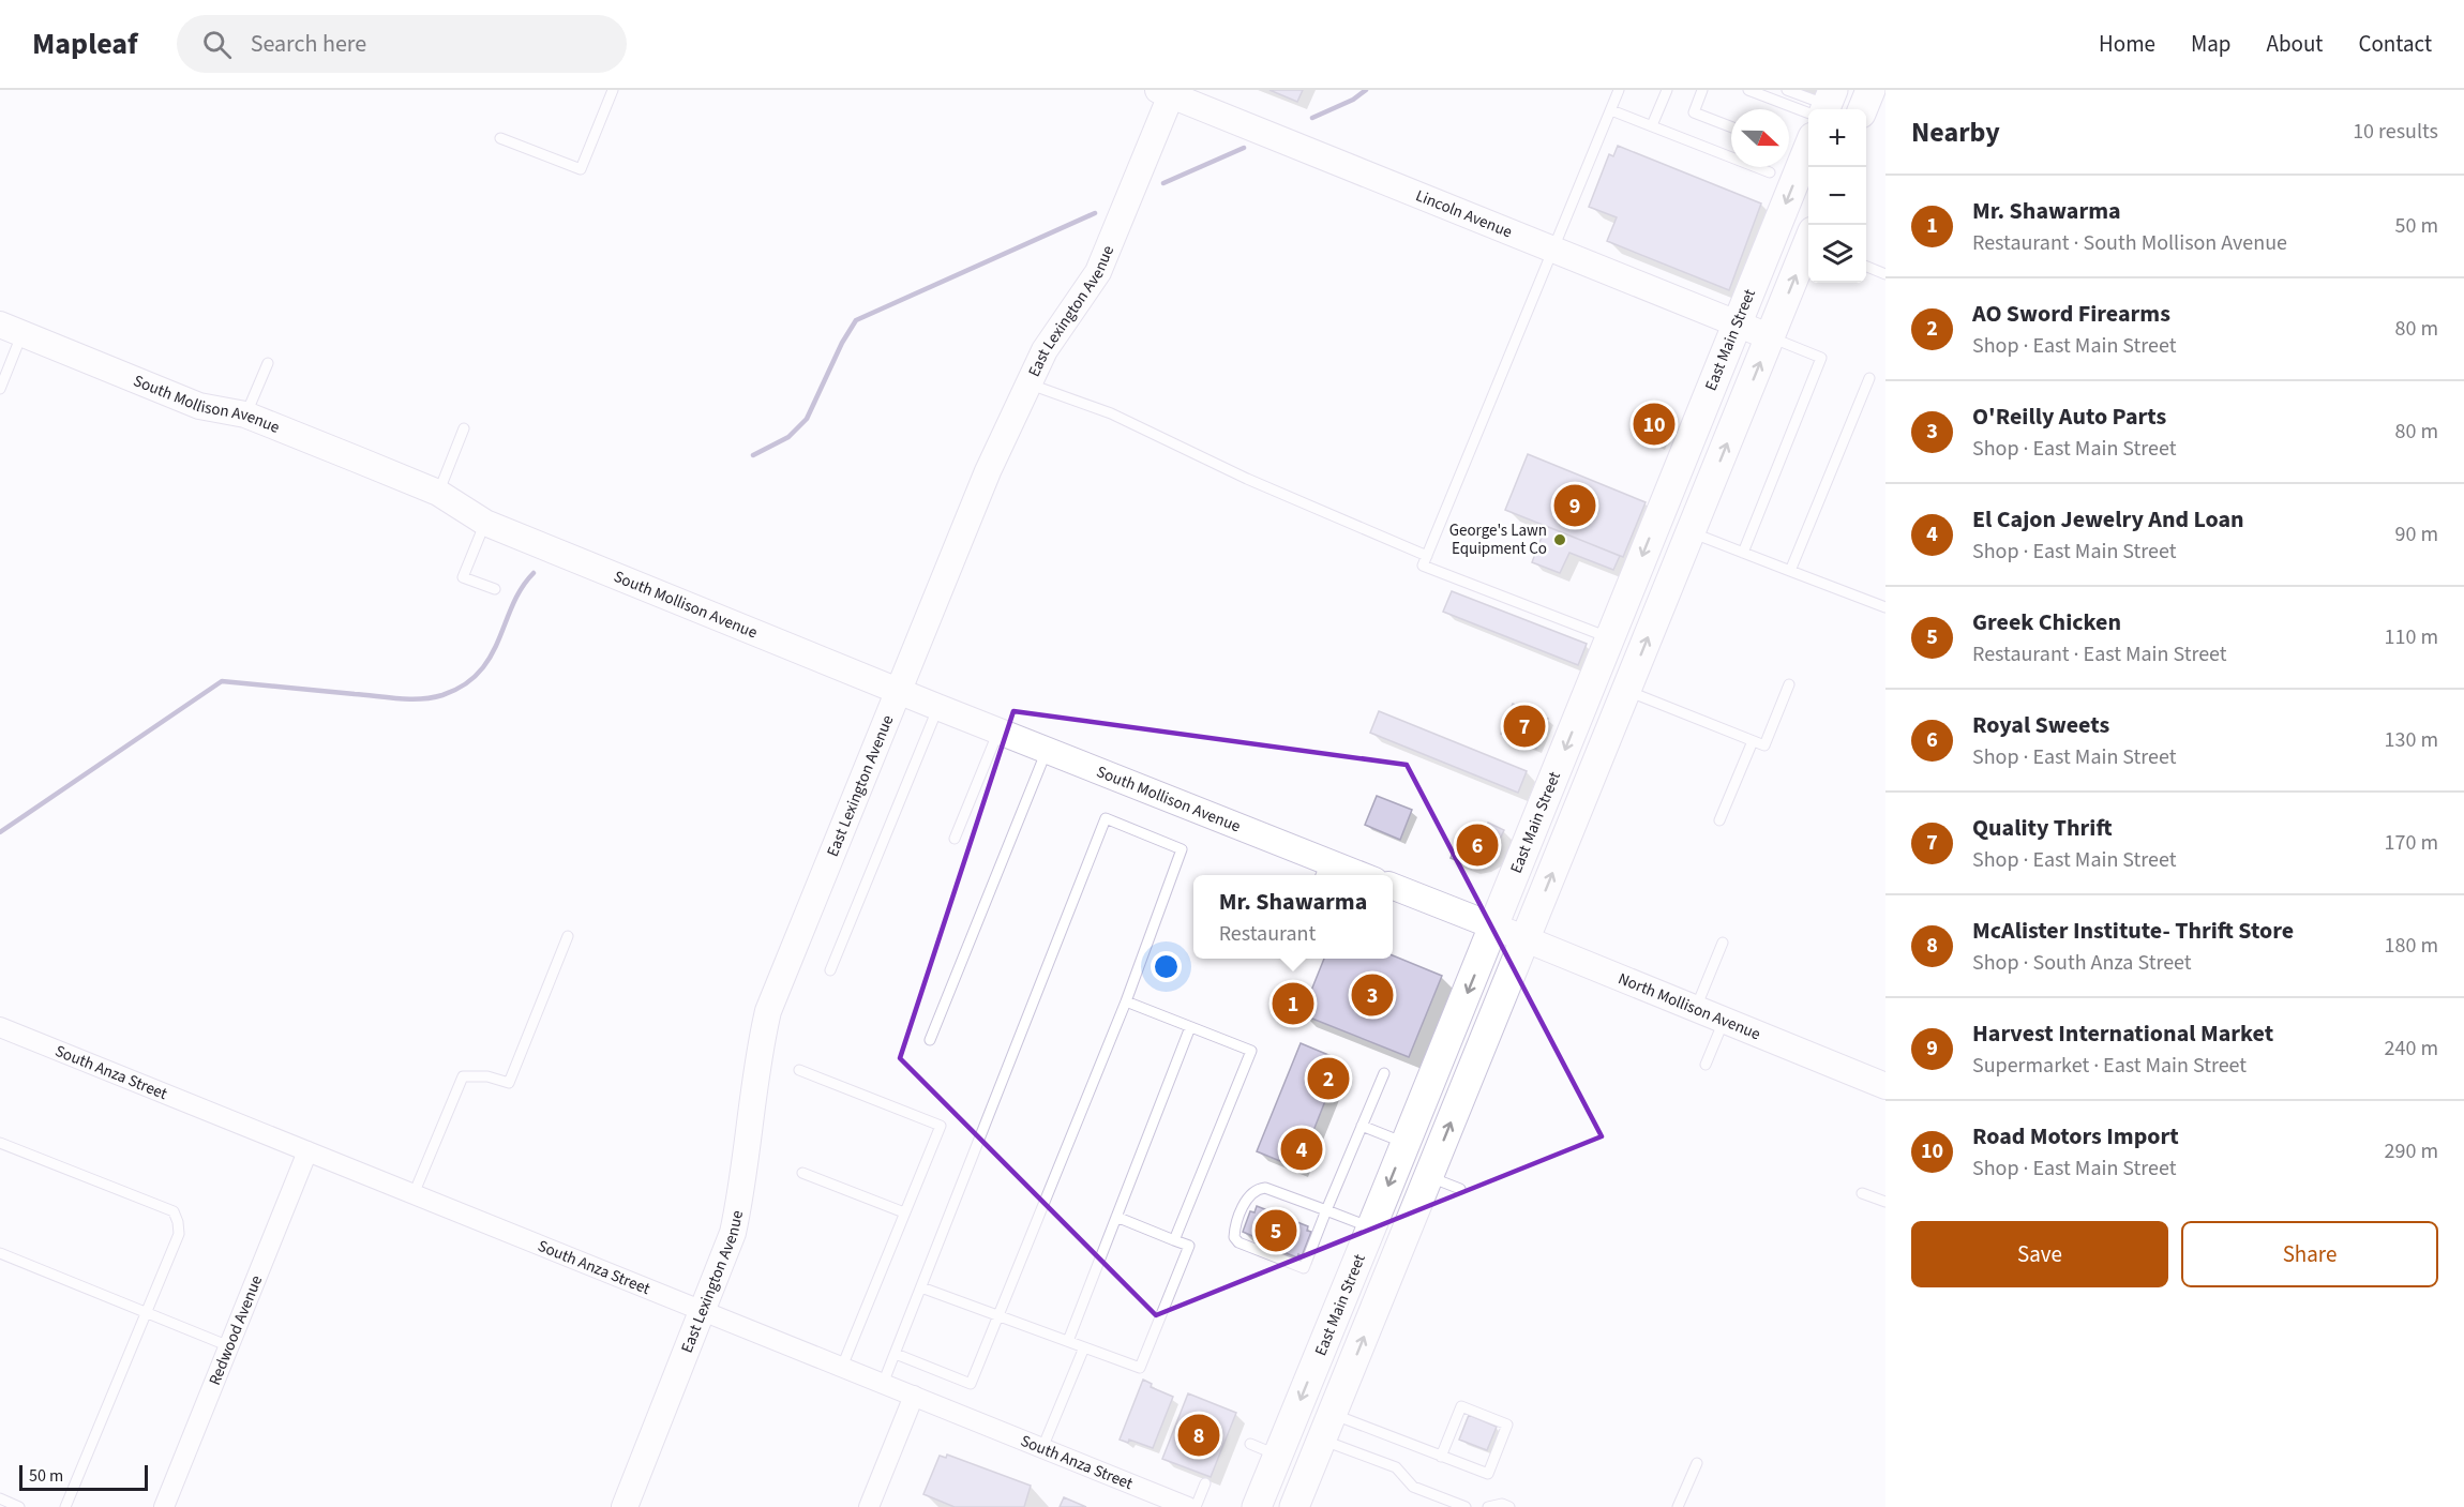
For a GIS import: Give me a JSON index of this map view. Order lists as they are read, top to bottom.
{
  "streets": {
    "main road": ["East Main Street"],
    "street": [
      "Lincoln Avenue",
      "East Lexington Avenue",
      "South Mollison Avenue",
      "North Mollison Avenue",
      "South Anza Street",
      "Redwood Avenue"
    ]
  },
  "crossings": [
    ["Lincoln Avenue", "East Lexington Avenue"],
    ["Lincoln Avenue", "East Main Street"],
    ["East Lexington Avenue", "South Mollison Avenue"],
    ["East Lexington Avenue", "South Anza Street"],
    ["East Main Street", "North Mollison Avenue"],
    ["South Anza Street", "Redwood Avenue"]
  ],
  "places": ["George's Lawn Equipment Co"],
  "scale_bar": "50 m",
  "north": "right",
  "page": {
    "header": "Mapleaf",
    "search": "Search here",
    "nav": [
      "Home",
      "Map",
      "About",
      "Contact"
    ],
    "heading": ["Nearby", "10 results"],
    "map_buttons": ["+", "−"],
    "list": [
      {
        "mark": "1",
        "name": "Mr. Shawarma",
        "note": "Restaurant · South Mollison Avenue",
        "value": "50 m"
      },
      {
        "mark": "2",
        "name": "AO Sword Firearms",
        "note": "Shop · East Main Street",
        "value": "80 m"
      },
      {
        "mark": "3",
        "name": "O'Reilly Auto Parts",
        "note": "Shop · East Main Street",
        "value": "80 m"
      },
      {
        "mark": "4",
        "name": "El Cajon Jewelry And Loan",
        "note": "Shop · East Main Street",
        "value": "90 m"
      },
      {
        "mark": "5",
        "name": "Greek Chicken",
        "note": "Restaurant · East Main Street",
        "value": "110 m"
      },
      {
        "mark": "6",
        "name": "Royal Sweets",
        "note": "Shop · East Main Street",
        "value": "130 m"
      },
      {
        "mark": "7",
        "name": "Quality Thrift",
        "note": "Shop · East Main Street",
        "value": "170 m"
      },
      {
        "mark": "8",
        "name": "McAlister Institute- Thrift Store",
        "note": "Shop · South Anza Street",
        "value": "180 m"
      },
      {
        "mark": "9",
        "name": "Harvest International Market",
        "note": "Supermarket · East Main Street",
        "value": "240 m"
      },
      {
        "mark": "10",
        "name": "Road Motors Import",
        "note": "Shop · East Main Street",
        "value": "290 m"
      }
    ],
    "pins": [
      "10",
      "9",
      "7",
      "6",
      "3",
      "1",
      "2",
      "4",
      "5",
      "8"
    ],
    "popup": ["Mr. Shawarma", "Restaurant"],
    "buttons": ["Save", "Share"],
    "scale": "50 m"
  }
}
